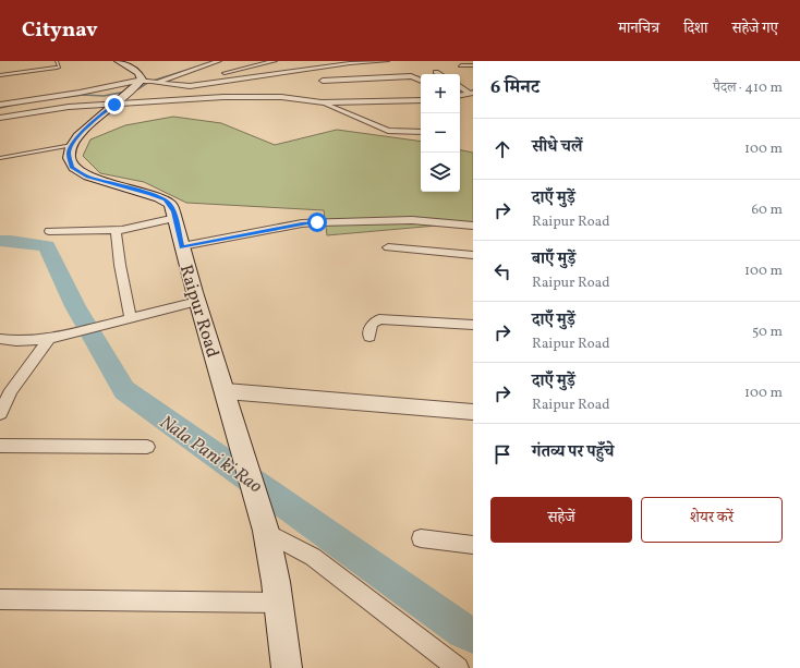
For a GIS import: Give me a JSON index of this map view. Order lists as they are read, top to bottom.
{
  "streets": {
    "main road": ["Raipur Road"]
  },
  "water": ["Nala Pani ki Rao"],
  "page": {
    "header": "Citynav",
    "nav": ["मानचित्र", "दिशा", "सहेजे गए"],
    "heading": ["6 मिनट", "पैदल · 410 m"],
    "map_buttons": ["+", "−"],
    "list": [
      ["सीधे चलें", "100 m"],
      ["दाएँ मुड़ें", "Raipur Road", "60 m"],
      ["बाएँ मुड़ें", "Raipur Road", "100 m"],
      ["दाएँ मुड़ें", "Raipur Road", "50 m"],
      ["दाएँ मुड़ें", "Raipur Road", "100 m"],
      "गंतव्य पर पहुँचे"
    ],
    "buttons": ["सहेजें", "शेयर करें"]
  }
}
